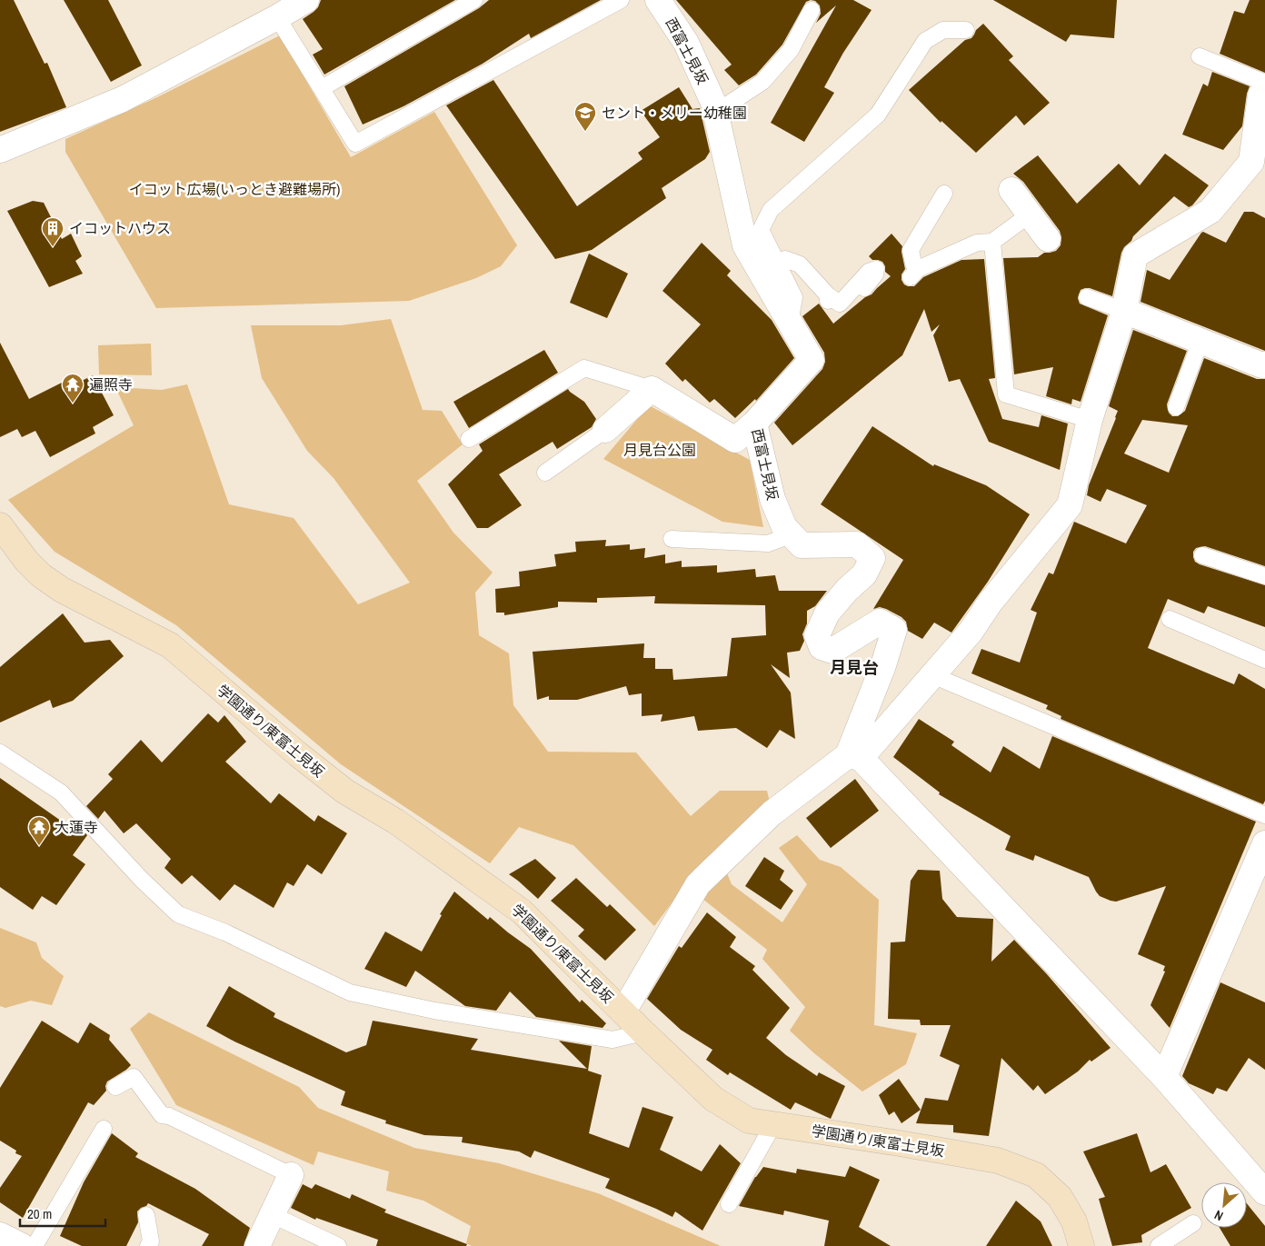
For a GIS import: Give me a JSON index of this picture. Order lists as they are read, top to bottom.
{
  "streets": {
    "street": ["西富士見坂", "学園通り/東富士見坂"]
  },
  "districts": ["月見台"],
  "parks": ["イコット広場(いっとき避難場所)", "月見台公園"],
  "places": {
    "school or university": ["セント・メリー幼稚園"],
    "building": ["イコットハウス"],
    "temple": ["遍照寺", "大蓮寺"]
  },
  "scale_bar": "20 m",
  "north": "bottom left"
}
